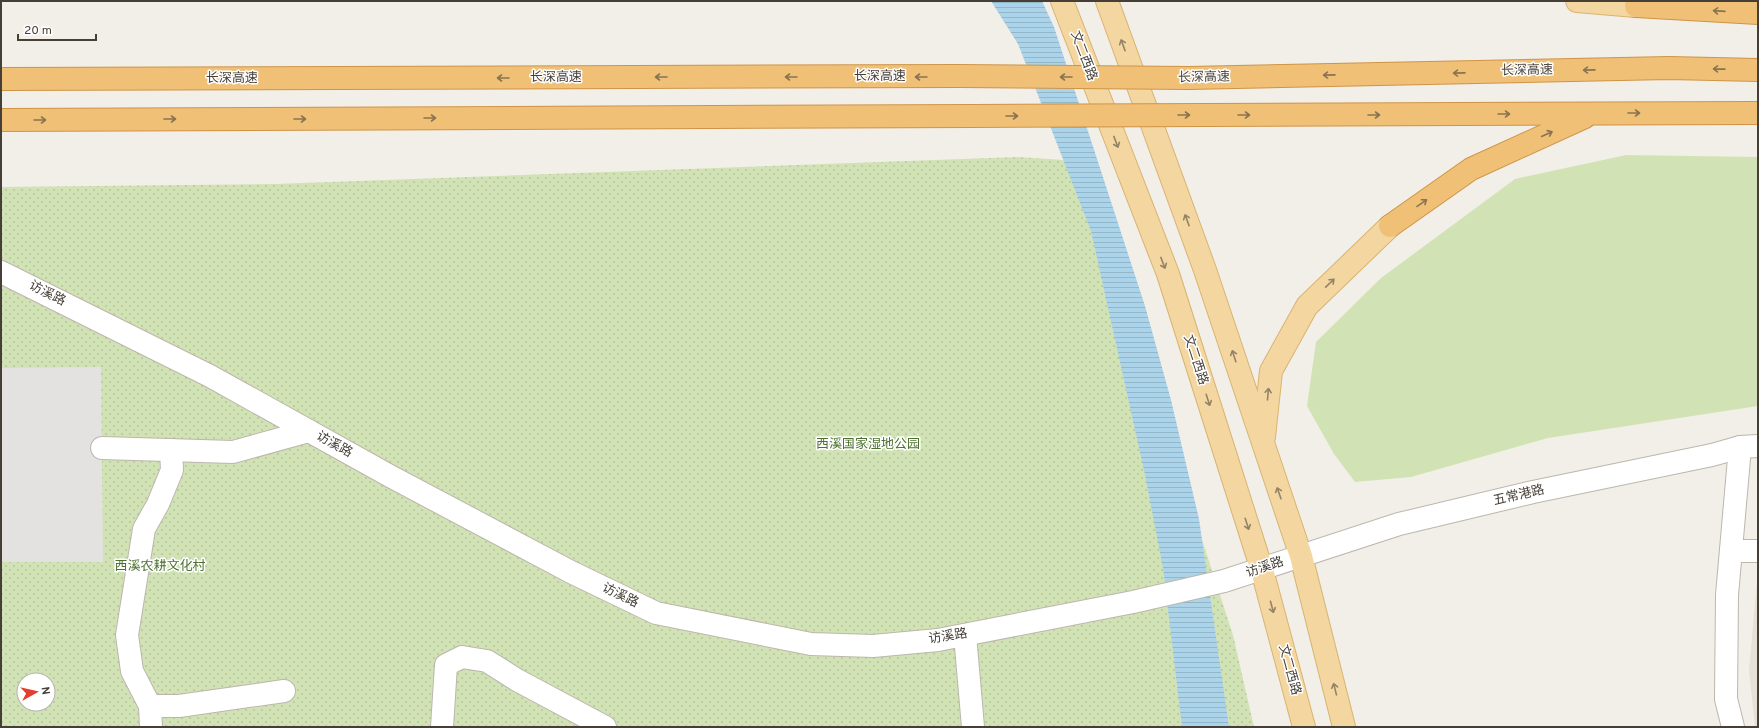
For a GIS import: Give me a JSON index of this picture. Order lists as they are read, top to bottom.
{
  "streets": {
    "highway": ["长深高速"],
    "main road": ["文二西路"],
    "street": ["访溪路", "五常港路"]
  },
  "crossings": [
    ["文二西路", "访溪路"],
    ["访溪路", "五常港路"]
  ],
  "parks": ["西溪国家湿地公园", "西溪农耕文化村"],
  "scale_bar": "20 m",
  "north": "right"
}
